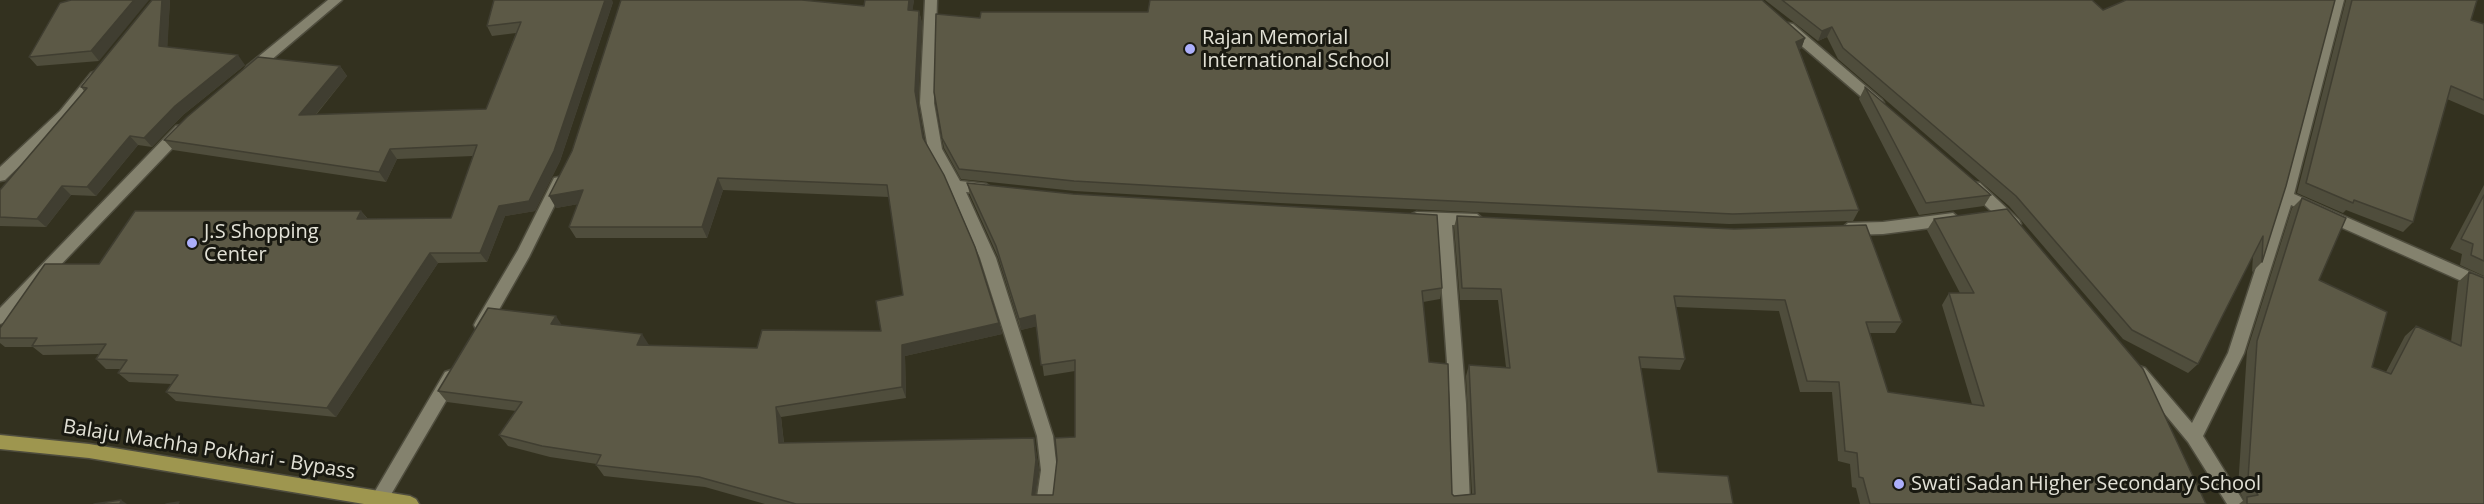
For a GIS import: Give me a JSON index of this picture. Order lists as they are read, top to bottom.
{
  "streets": {
    "main road": ["Balaju Machha Pokhari - Bypass"]
  },
  "places": ["Rajan Memorial International School", "J.S Shopping Center", "Swati Sadan Higher Secondary School"]
}
